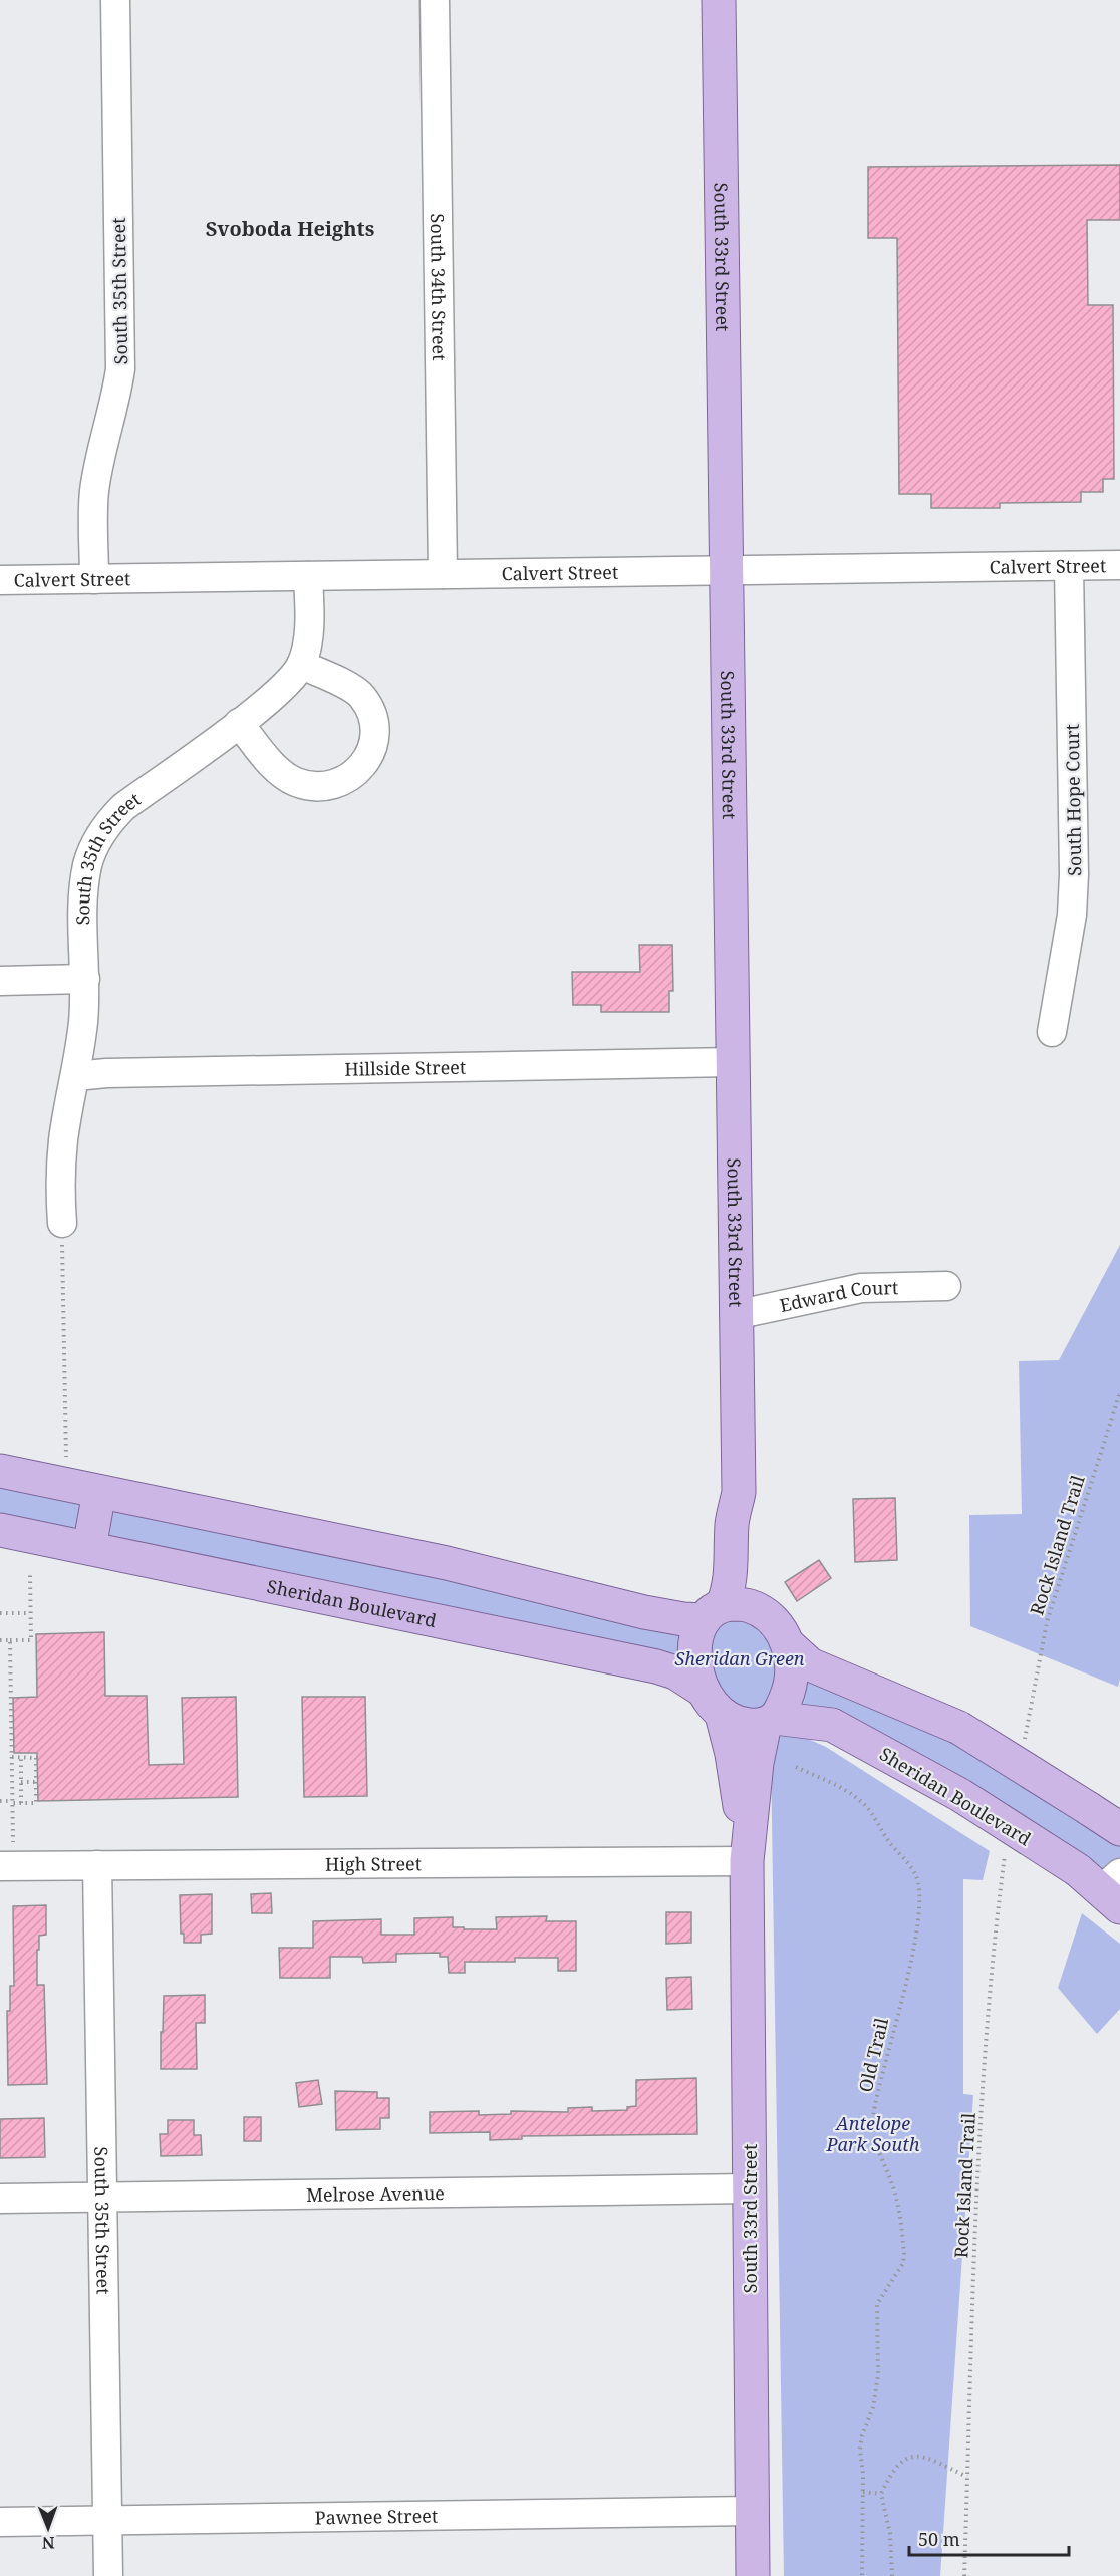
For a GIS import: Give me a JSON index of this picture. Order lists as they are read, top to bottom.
{
  "streets": {
    "main road": ["South 33rd Street", "Sheridan Boulevard"],
    "street": [
      "South 34th Street",
      "South 35th Street",
      "Calvert Street",
      "South Hope Court",
      "Hillside Street",
      "Edward Court",
      "High Street",
      "Melrose Avenue",
      "Pawnee Street"
    ],
    "path": ["Rock Island Trail", "Old Trail"]
  },
  "crossings": [
    ["South 33rd Street", "Calvert Street"],
    ["South 33rd Street", "Hillside Street"],
    ["South 33rd Street", "Edward Court"],
    ["South 33rd Street", "Sheridan Boulevard"],
    ["South 33rd Street", "High Street"],
    ["South 33rd Street", "Melrose Avenue"],
    ["South 33rd Street", "Pawnee Street"],
    ["South 34th Street", "Calvert Street"],
    ["South 35th Street", "Calvert Street"],
    ["South 35th Street", "Hillside Street"],
    ["South 35th Street", "High Street"],
    ["South 35th Street", "Melrose Avenue"],
    ["South 35th Street", "Pawnee Street"],
    ["Calvert Street", "South Hope Court"]
  ],
  "districts": ["Svoboda Heights"],
  "parks": ["Sheridan Green", "Antelope Park South"],
  "scale_bar": "50 m",
  "north": "bottom"
}
